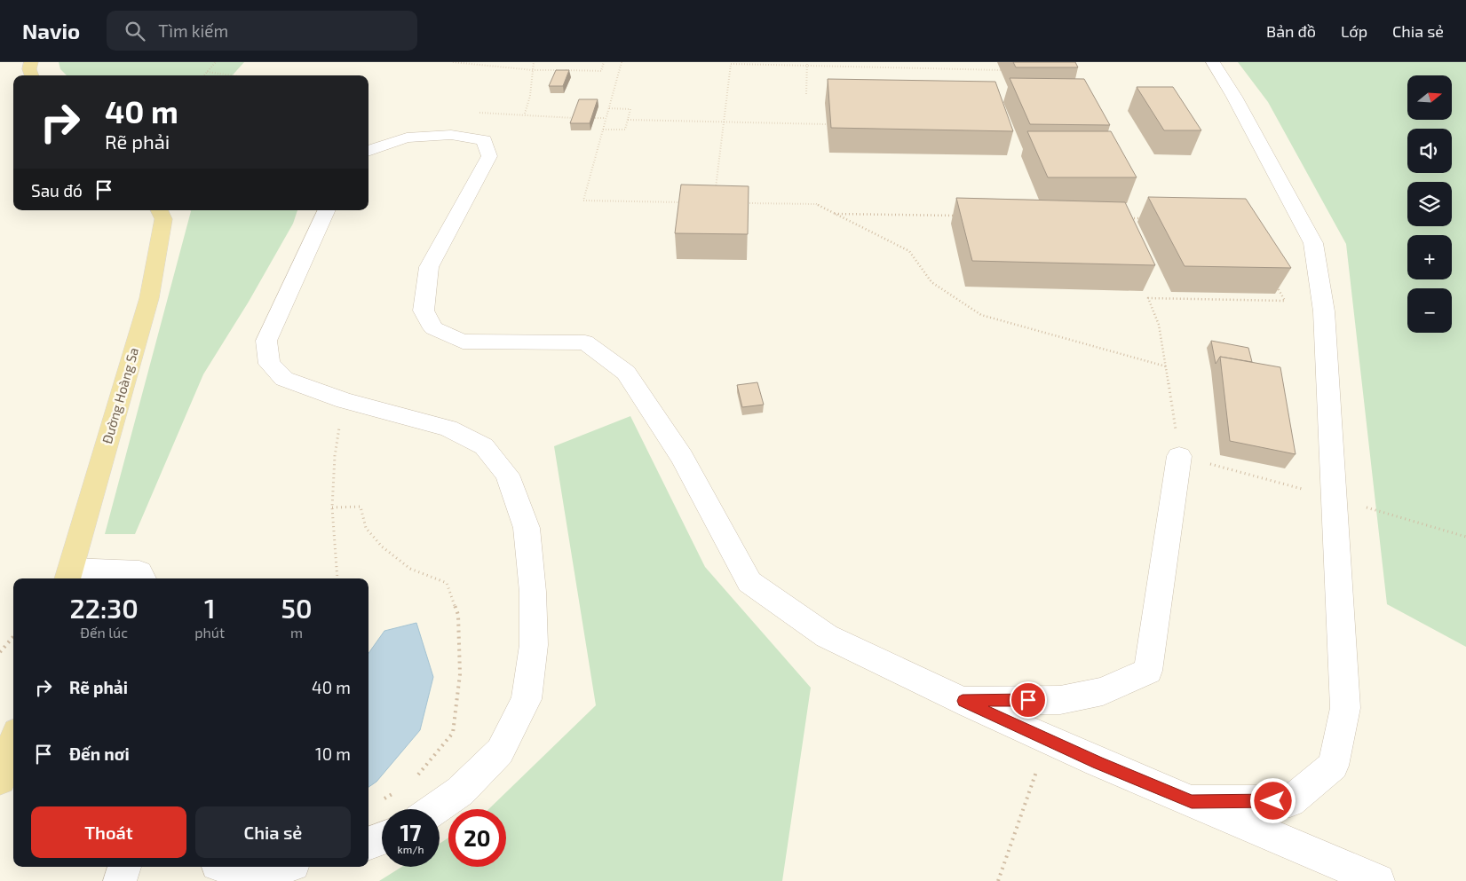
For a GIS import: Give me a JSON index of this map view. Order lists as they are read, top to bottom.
{
  "streets": {
    "main road": ["Đường Hoàng Sa"]
  },
  "north": "right",
  "page": {
    "header": "Navio",
    "search": "Tìm kiếm",
    "nav": ["Bản đồ", "Lớp", "Chia sẻ"],
    "map_buttons": ["+", "−"],
    "turn": ["40 m", "Rẽ phải"],
    "then": "Sau đó",
    "eta": [
      "22:30",
      "Đến lúc",
      "1",
      "phút",
      "50",
      "m"
    ],
    "list": [
      {
        "name": "Rẽ phải",
        "value": "40 m"
      },
      {
        "name": "Đến nơi",
        "value": "10 m"
      }
    ],
    "buttons": ["Thoát", "Chia sẻ"],
    "speed": "17 km/h",
    "limit": "20"
  }
}
